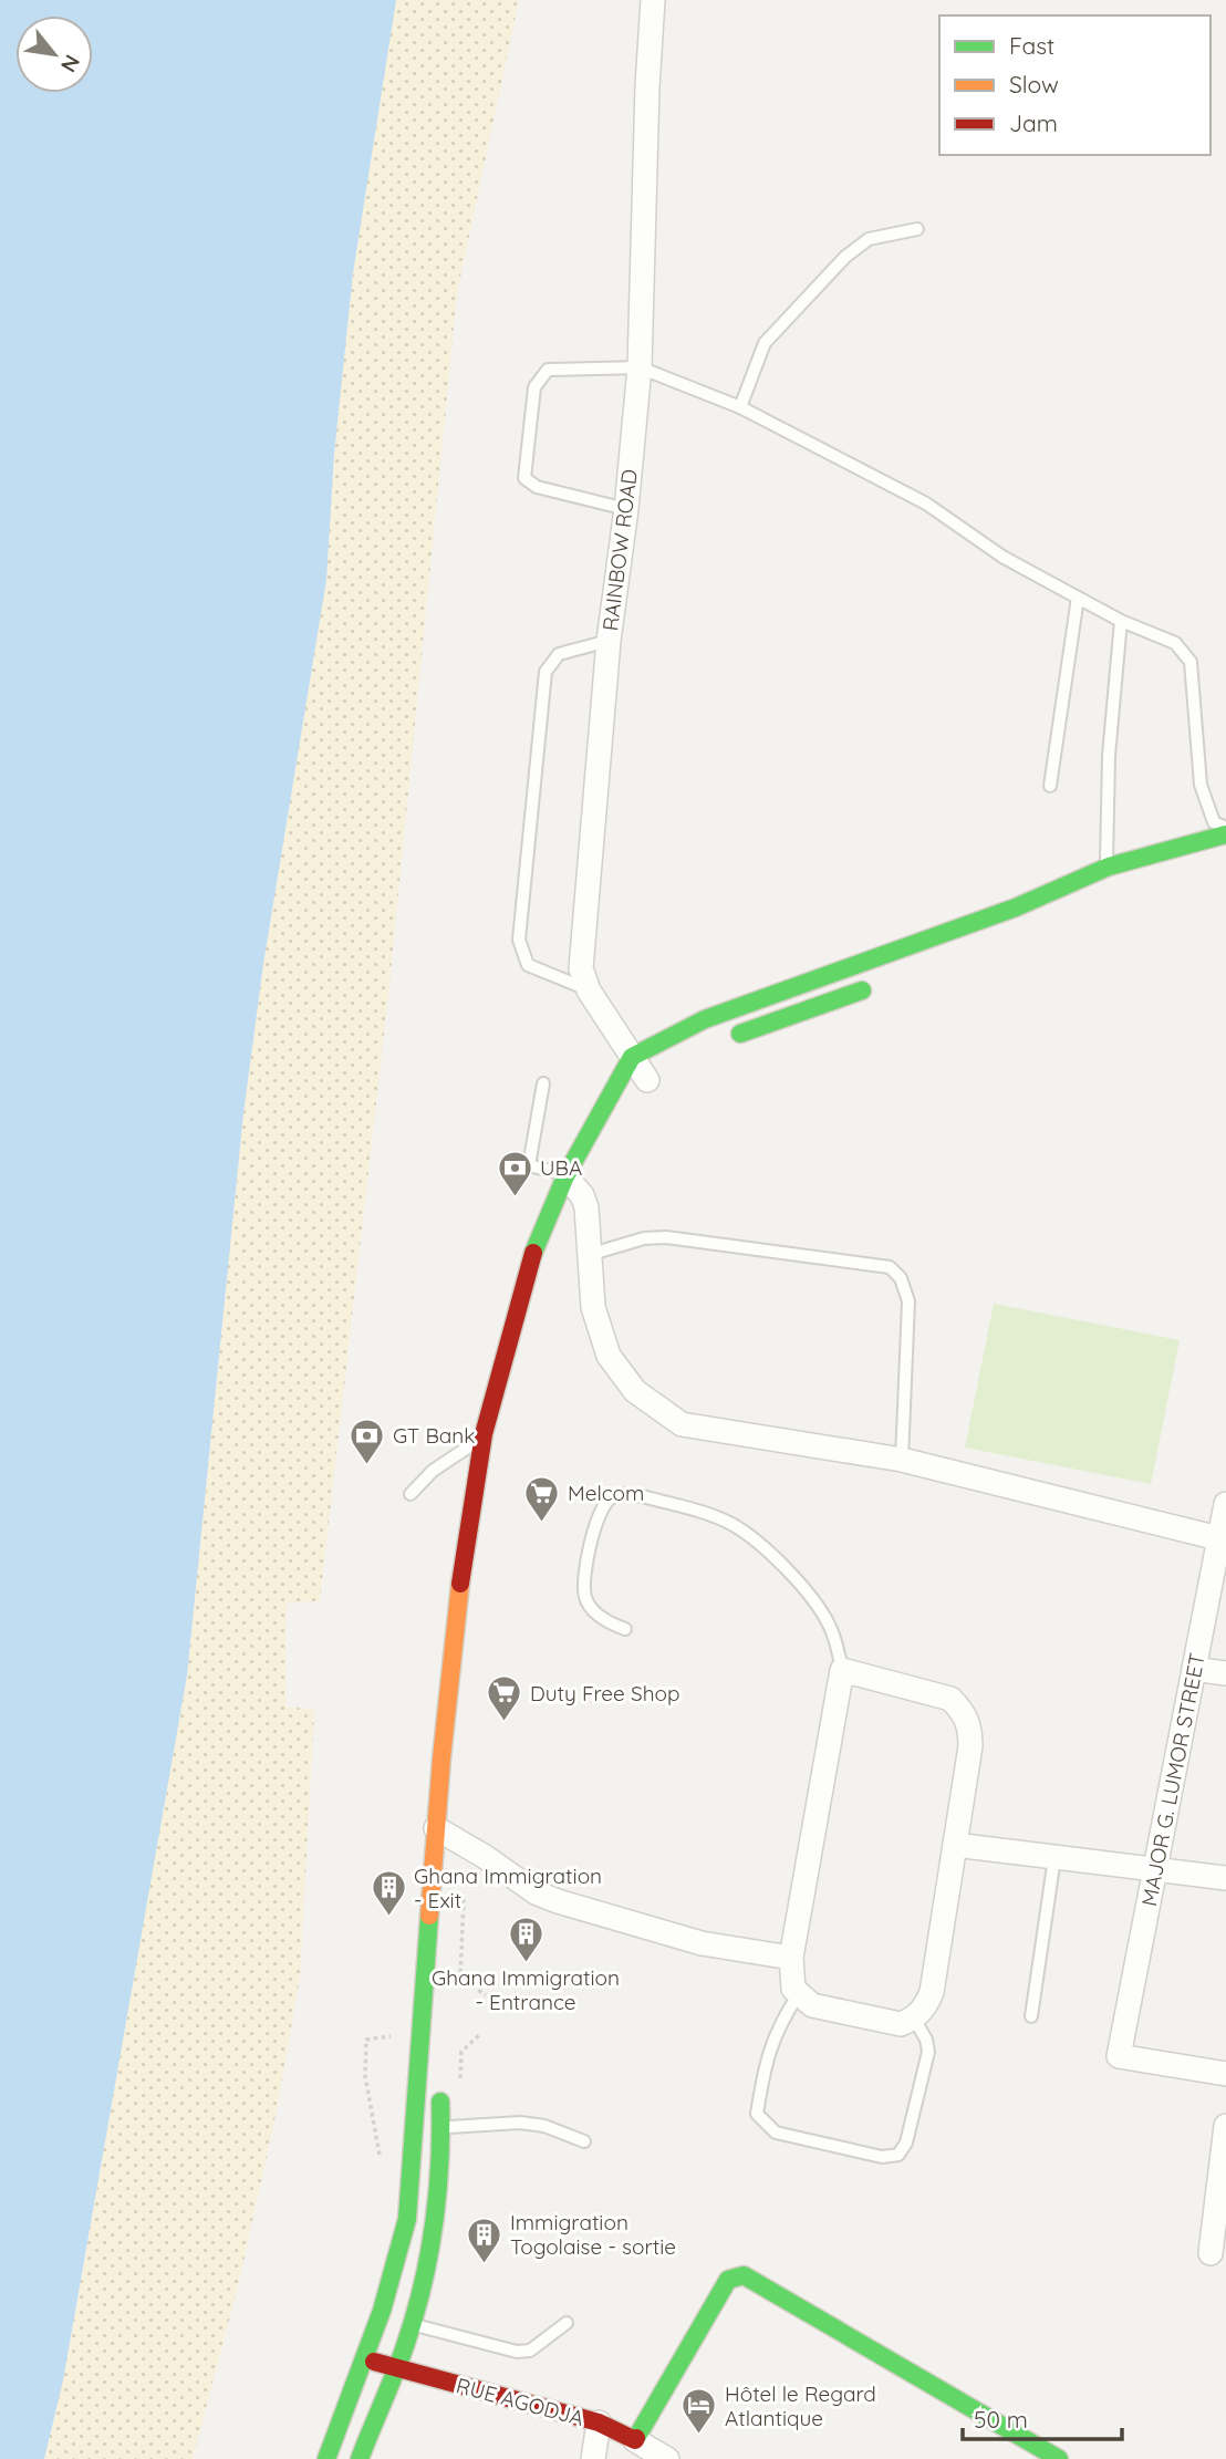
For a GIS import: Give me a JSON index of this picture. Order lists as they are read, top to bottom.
{
  "streets": {
    "main road": ["RUE AGODJA"],
    "street": ["RAINBOW ROAD", "MAJOR G. LUMOR STREET"]
  },
  "places": {
    "bank": ["UBA", "GT Bank"],
    "supermarket": ["Melcom", "Duty Free Shop"],
    "building": ["Ghana Immigration - Exit", "Ghana Immigration - Entrance", "Immigration Togolaise - sortie"],
    "hotel": ["Hôtel le Regard Atlantique"]
  },
  "legend": ["Fast", "Slow", "Jam"],
  "scale_bar": "50 m",
  "north": "bottom right"
}
